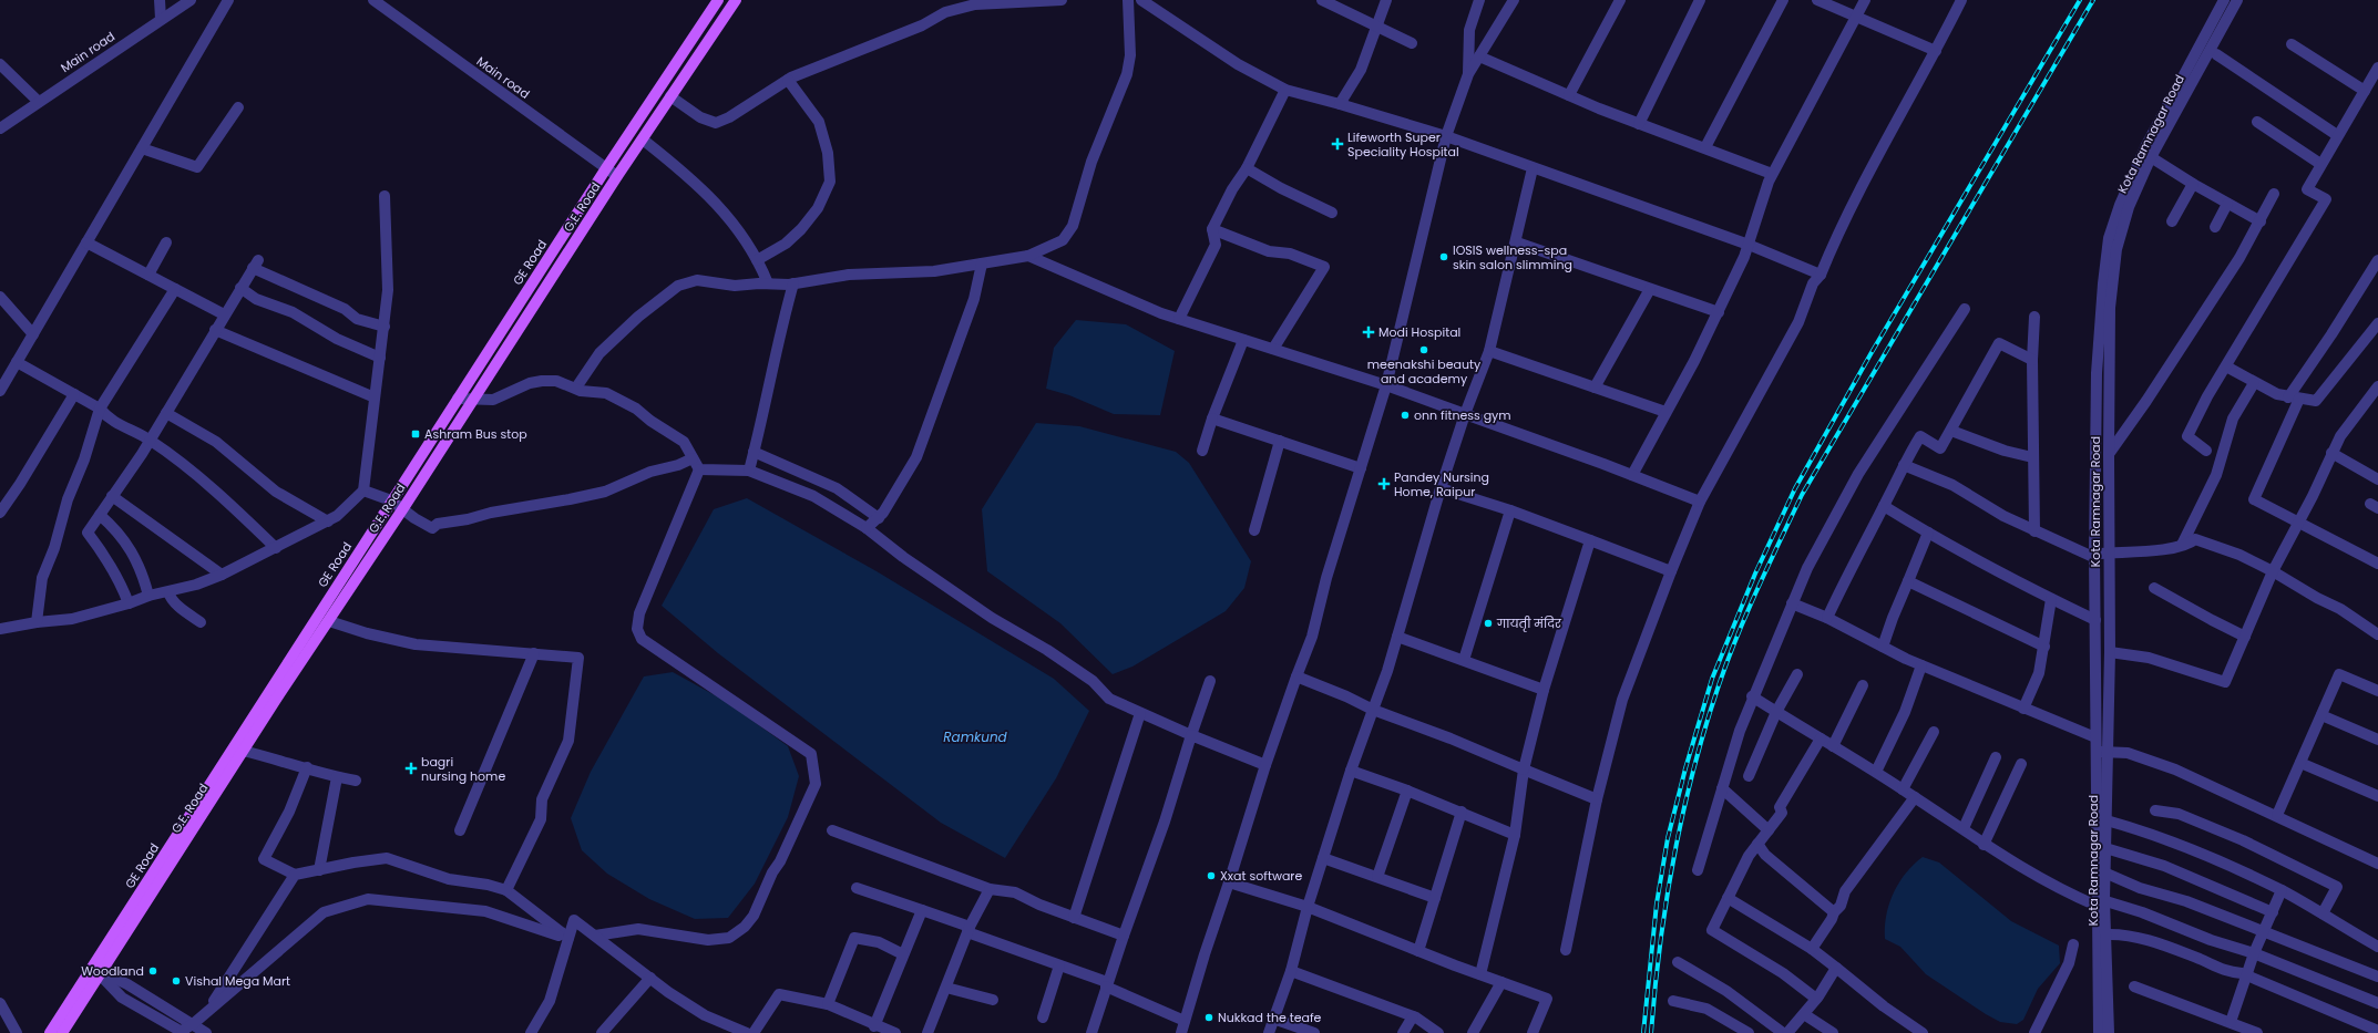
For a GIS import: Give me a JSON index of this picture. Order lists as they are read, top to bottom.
{
  "streets": {
    "main road": ["G.E. Road", "GE Road"],
    "street": ["Main road", "Kota Ramnagar Road"]
  },
  "crossings": [
    ["Main road", "G.E. Road"],
    ["Main road", "GE Road"],
    ["G.E. Road", "GE Road"]
  ],
  "water": ["Ramkund"],
  "places": {
    "health": [
      "Lifeworth Super Speciality Hospital",
      "Modi Hospital",
      "Pandey Nursing Home, Raipur",
      "bagri nursing home"
    ],
    "other": [
      "IOSIS wellness-spa skin salon slimming",
      "meenakshi beauty and academy",
      "onn fitness gym",
      "गायतृी मंदिर",
      "Xxat software",
      "Woodland",
      "Vishal Mega Mart",
      "Nukkad the teafe"
    ],
    "transit": ["Ashram Bus stop"]
  }
}
